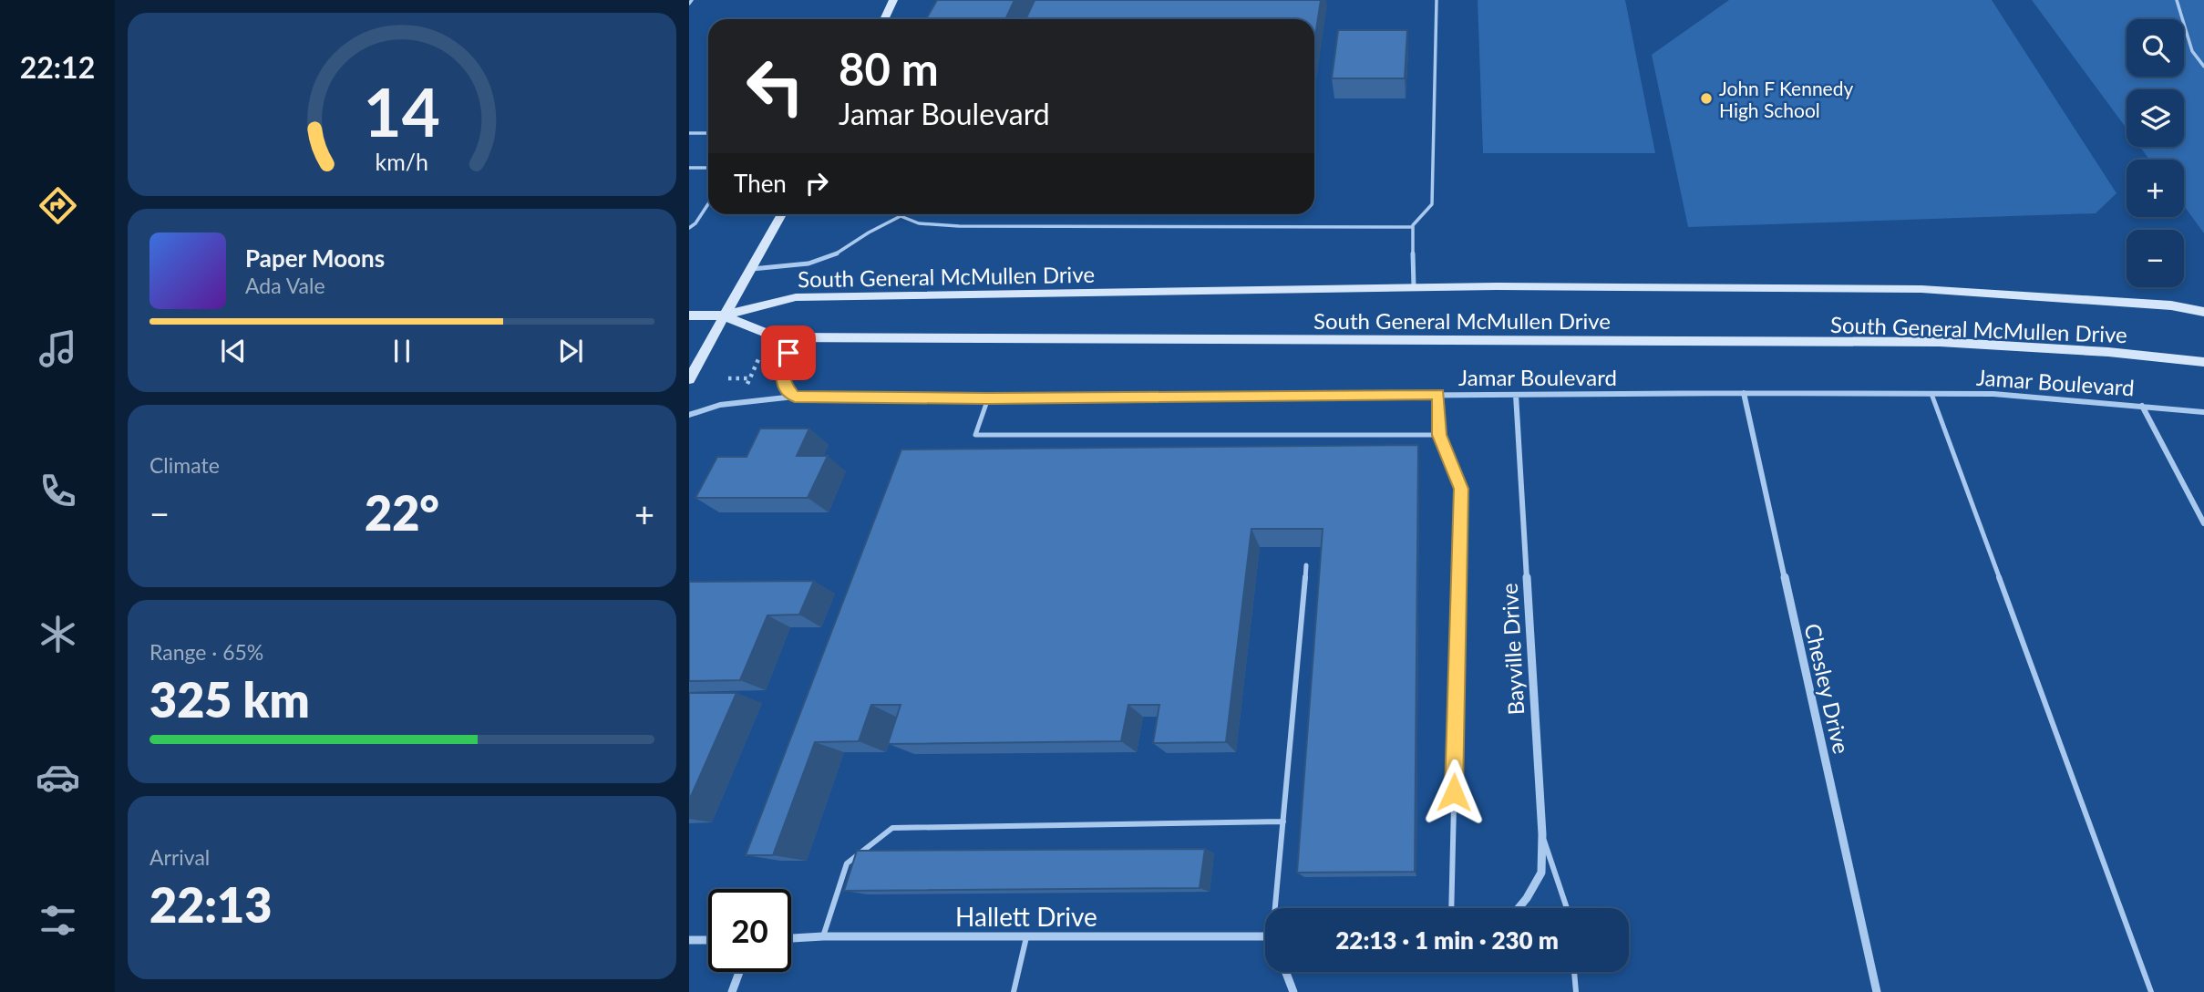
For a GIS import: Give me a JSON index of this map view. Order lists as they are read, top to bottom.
{
  "streets": {
    "main road": ["South General McMullen Drive"],
    "street": [
      "Jamar Boulevard",
      "Bayville Drive",
      "Chesley Drive",
      "Hallett Drive"
    ]
  },
  "crossings": [
    ["Jamar Boulevard", "Bayville Drive"],
    ["Jamar Boulevard", "Chesley Drive"]
  ],
  "places": ["John F Kennedy High School"],
  "page": {
    "tabs": "22:12",
    "map_buttons": ["+", "−"],
    "turn": ["80 m", "Jamar Boulevard"],
    "then": "Then",
    "song": ["Paper Moons", "Ada Vale"],
    "tile": [
      "Climate",
      ["Range · 65%", "325 km"],
      ["Arrival", "22:13"]
    ],
    "heat": ["−", "22°", "+"],
    "limit": "20",
    "trip": "22:13 · 1 min · 230 m",
    "gauge": ["14", "km/h"]
  }
}
